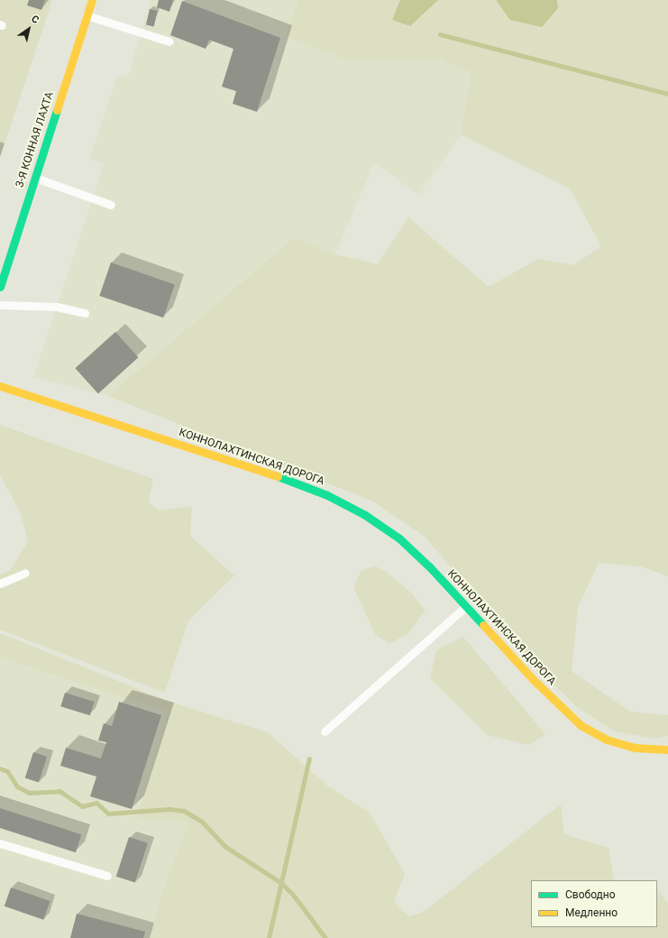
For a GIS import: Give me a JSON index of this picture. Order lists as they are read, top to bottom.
{
  "streets": {
    "main road": ["3-Я КОННАЯ ЛАХТА", "КОННОЛАХТИНСКАЯ ДОРОГА"]
  },
  "legend": ["Свободно", "Медленно"],
  "north": "top right"
}
